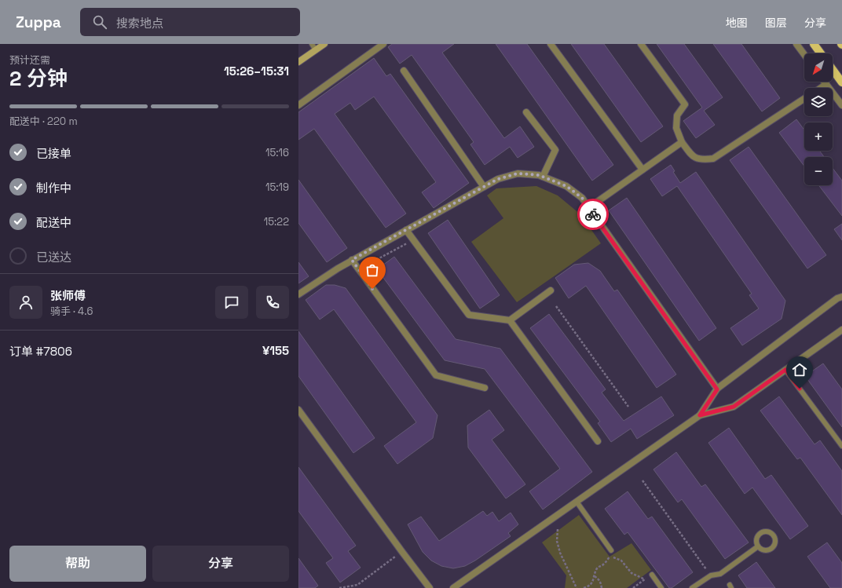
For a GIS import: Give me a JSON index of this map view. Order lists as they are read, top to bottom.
{
  "north": "bottom left",
  "page": {
    "header": "Zuppa",
    "search": "搜索地点",
    "nav": ["地图", "图层", "分享"],
    "heading": ["2 分钟", "预计还需", "15:26–15:31"],
    "panel": [
      "张师傅",
      "骑手 · 4.6",
      "订单 #7806",
      "¥155"
    ],
    "map_buttons": ["+", "−"],
    "bar": "配送中 · 220 m",
    "list": [
      ["已接单", "15:16"],
      ["制作中", "15:19"],
      ["配送中", "15:22"],
      "已送达"
    ],
    "buttons": ["帮助", "分享"]
  }
}
